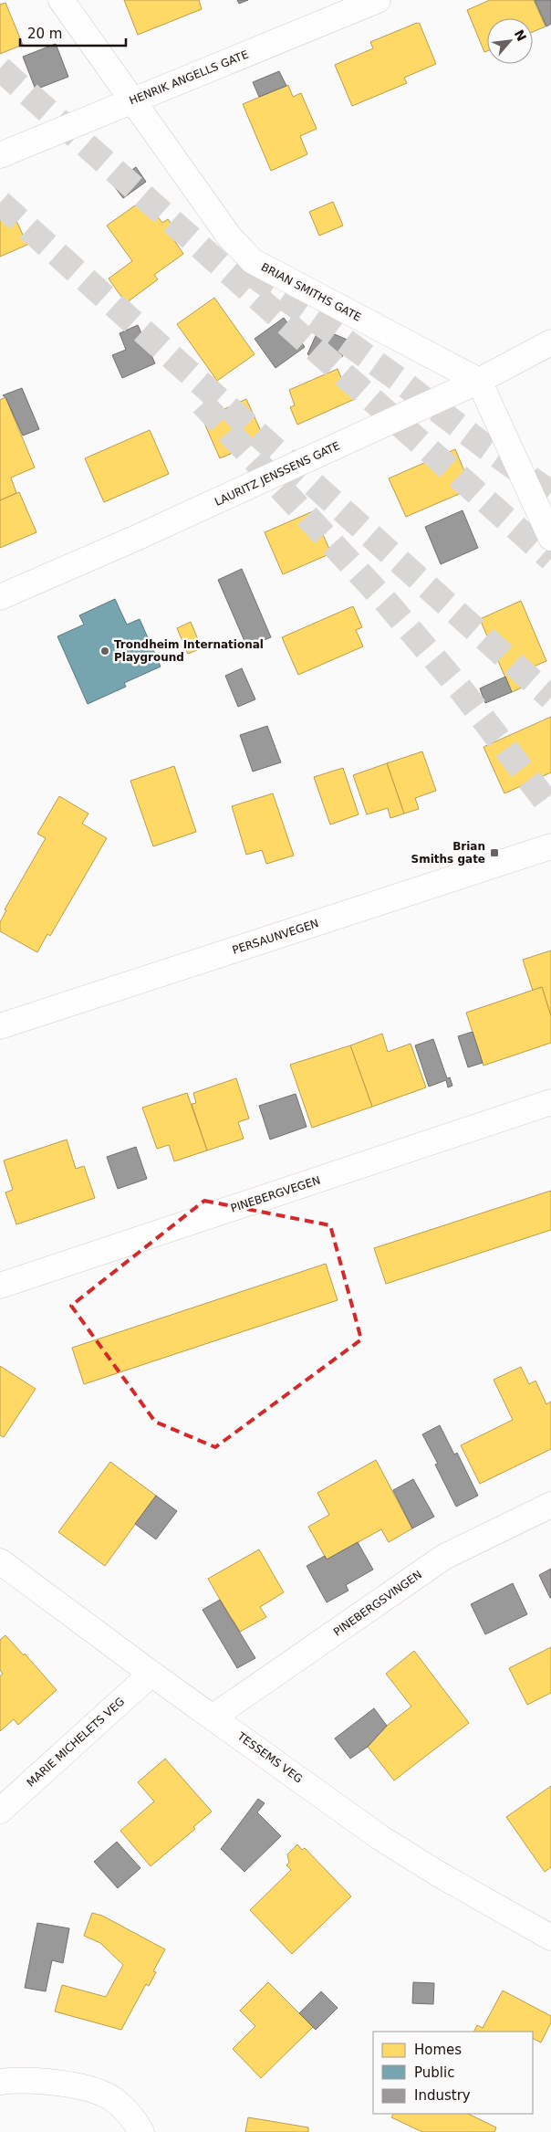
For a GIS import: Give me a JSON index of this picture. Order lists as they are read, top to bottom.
{
  "streets": {
    "street": [
      "HENRIK ANGELLS GATE",
      "BRIAN SMITHS GATE",
      "LAURITZ JENSSENS GATE",
      "PERSAUNVEGEN",
      "PINEBERGVEGEN",
      "PINEBERGSVINGEN",
      "MARIE MICHELETS VEG",
      "TESSEMS VEG"
    ]
  },
  "crossings": [
    ["HENRIK ANGELLS GATE", "BRIAN SMITHS GATE"],
    ["BRIAN SMITHS GATE", "LAURITZ JENSSENS GATE"],
    ["PINEBERGSVINGEN", "TESSEMS VEG"],
    ["MARIE MICHELETS VEG", "TESSEMS VEG"]
  ],
  "places": {
    "other": ["Trondheim International Playground"],
    "transit": ["Brian Smiths gate"]
  },
  "legend": ["Homes", "Public", "Industry"],
  "scale_bar": "20 m",
  "north": "top right"
}
